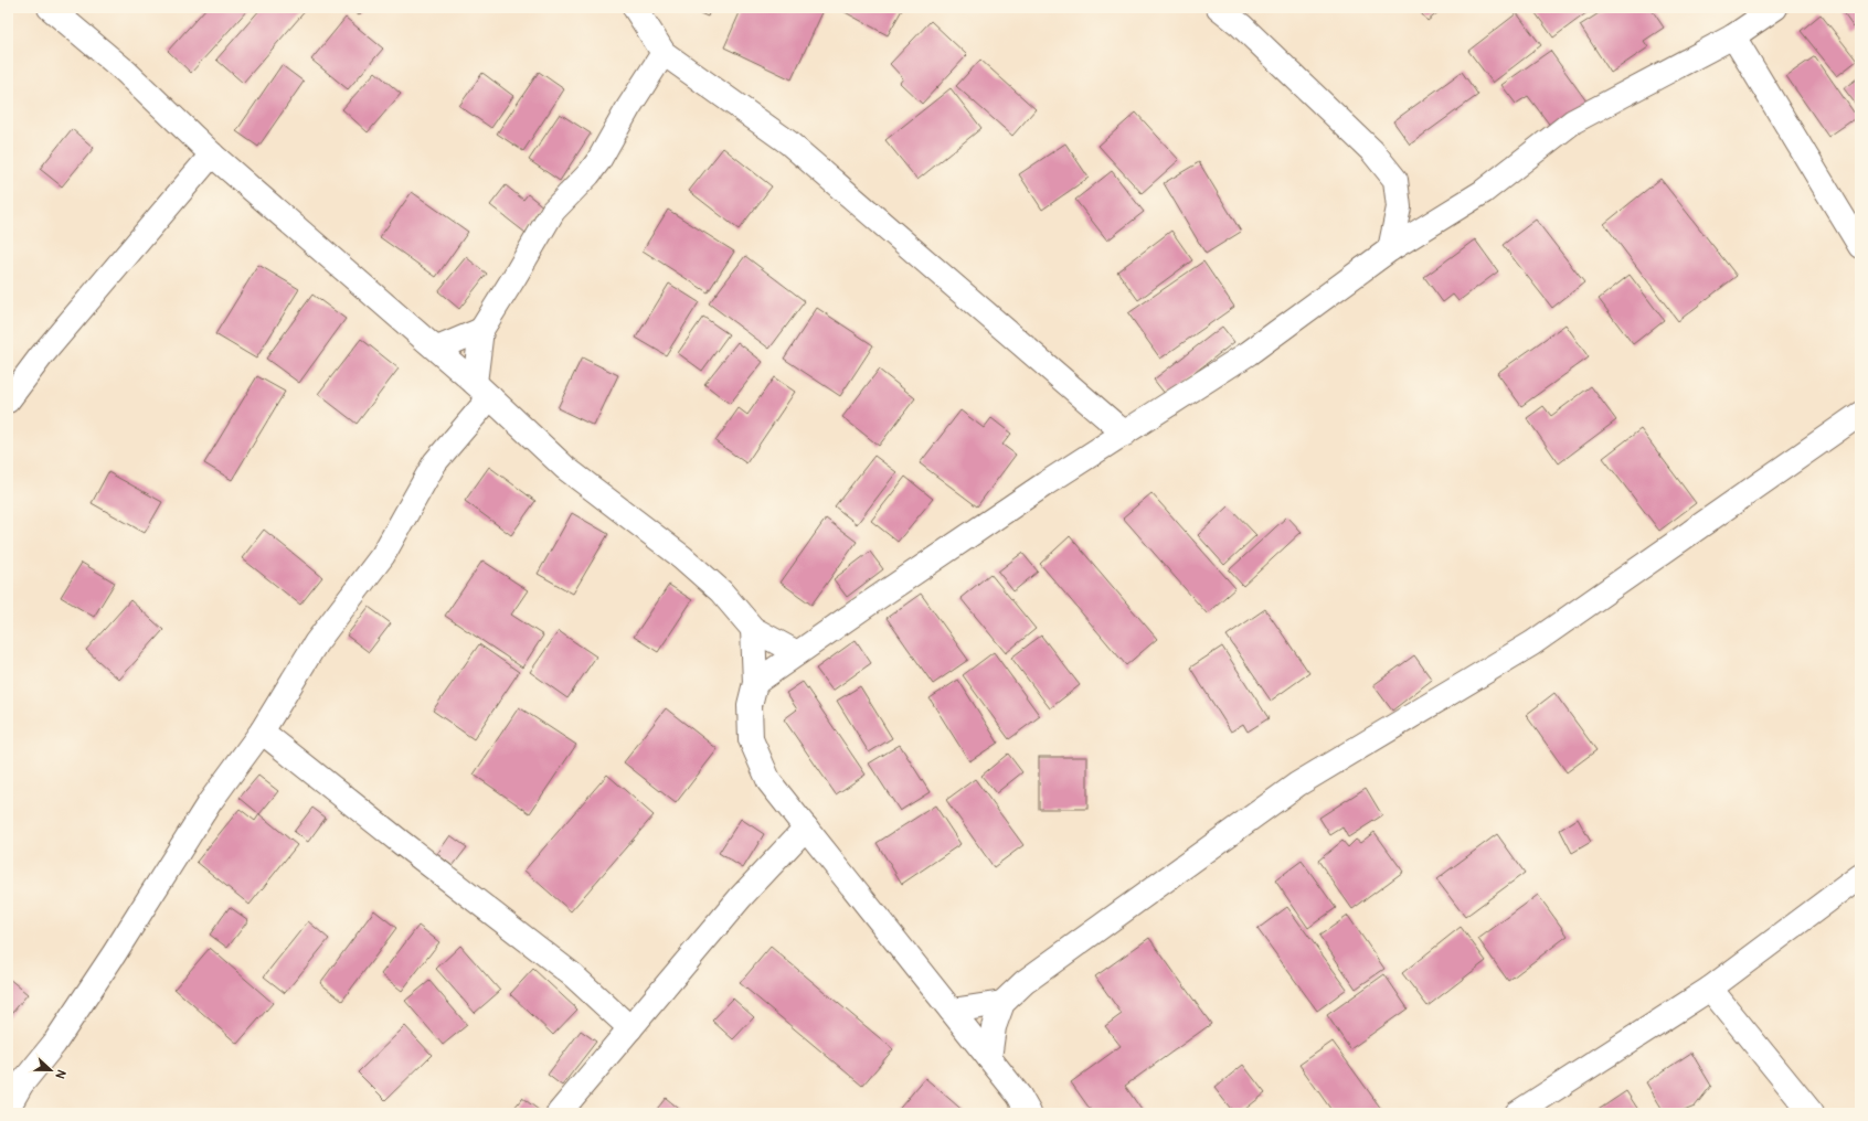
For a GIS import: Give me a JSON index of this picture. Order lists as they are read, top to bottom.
{
  "north": "right"
}
